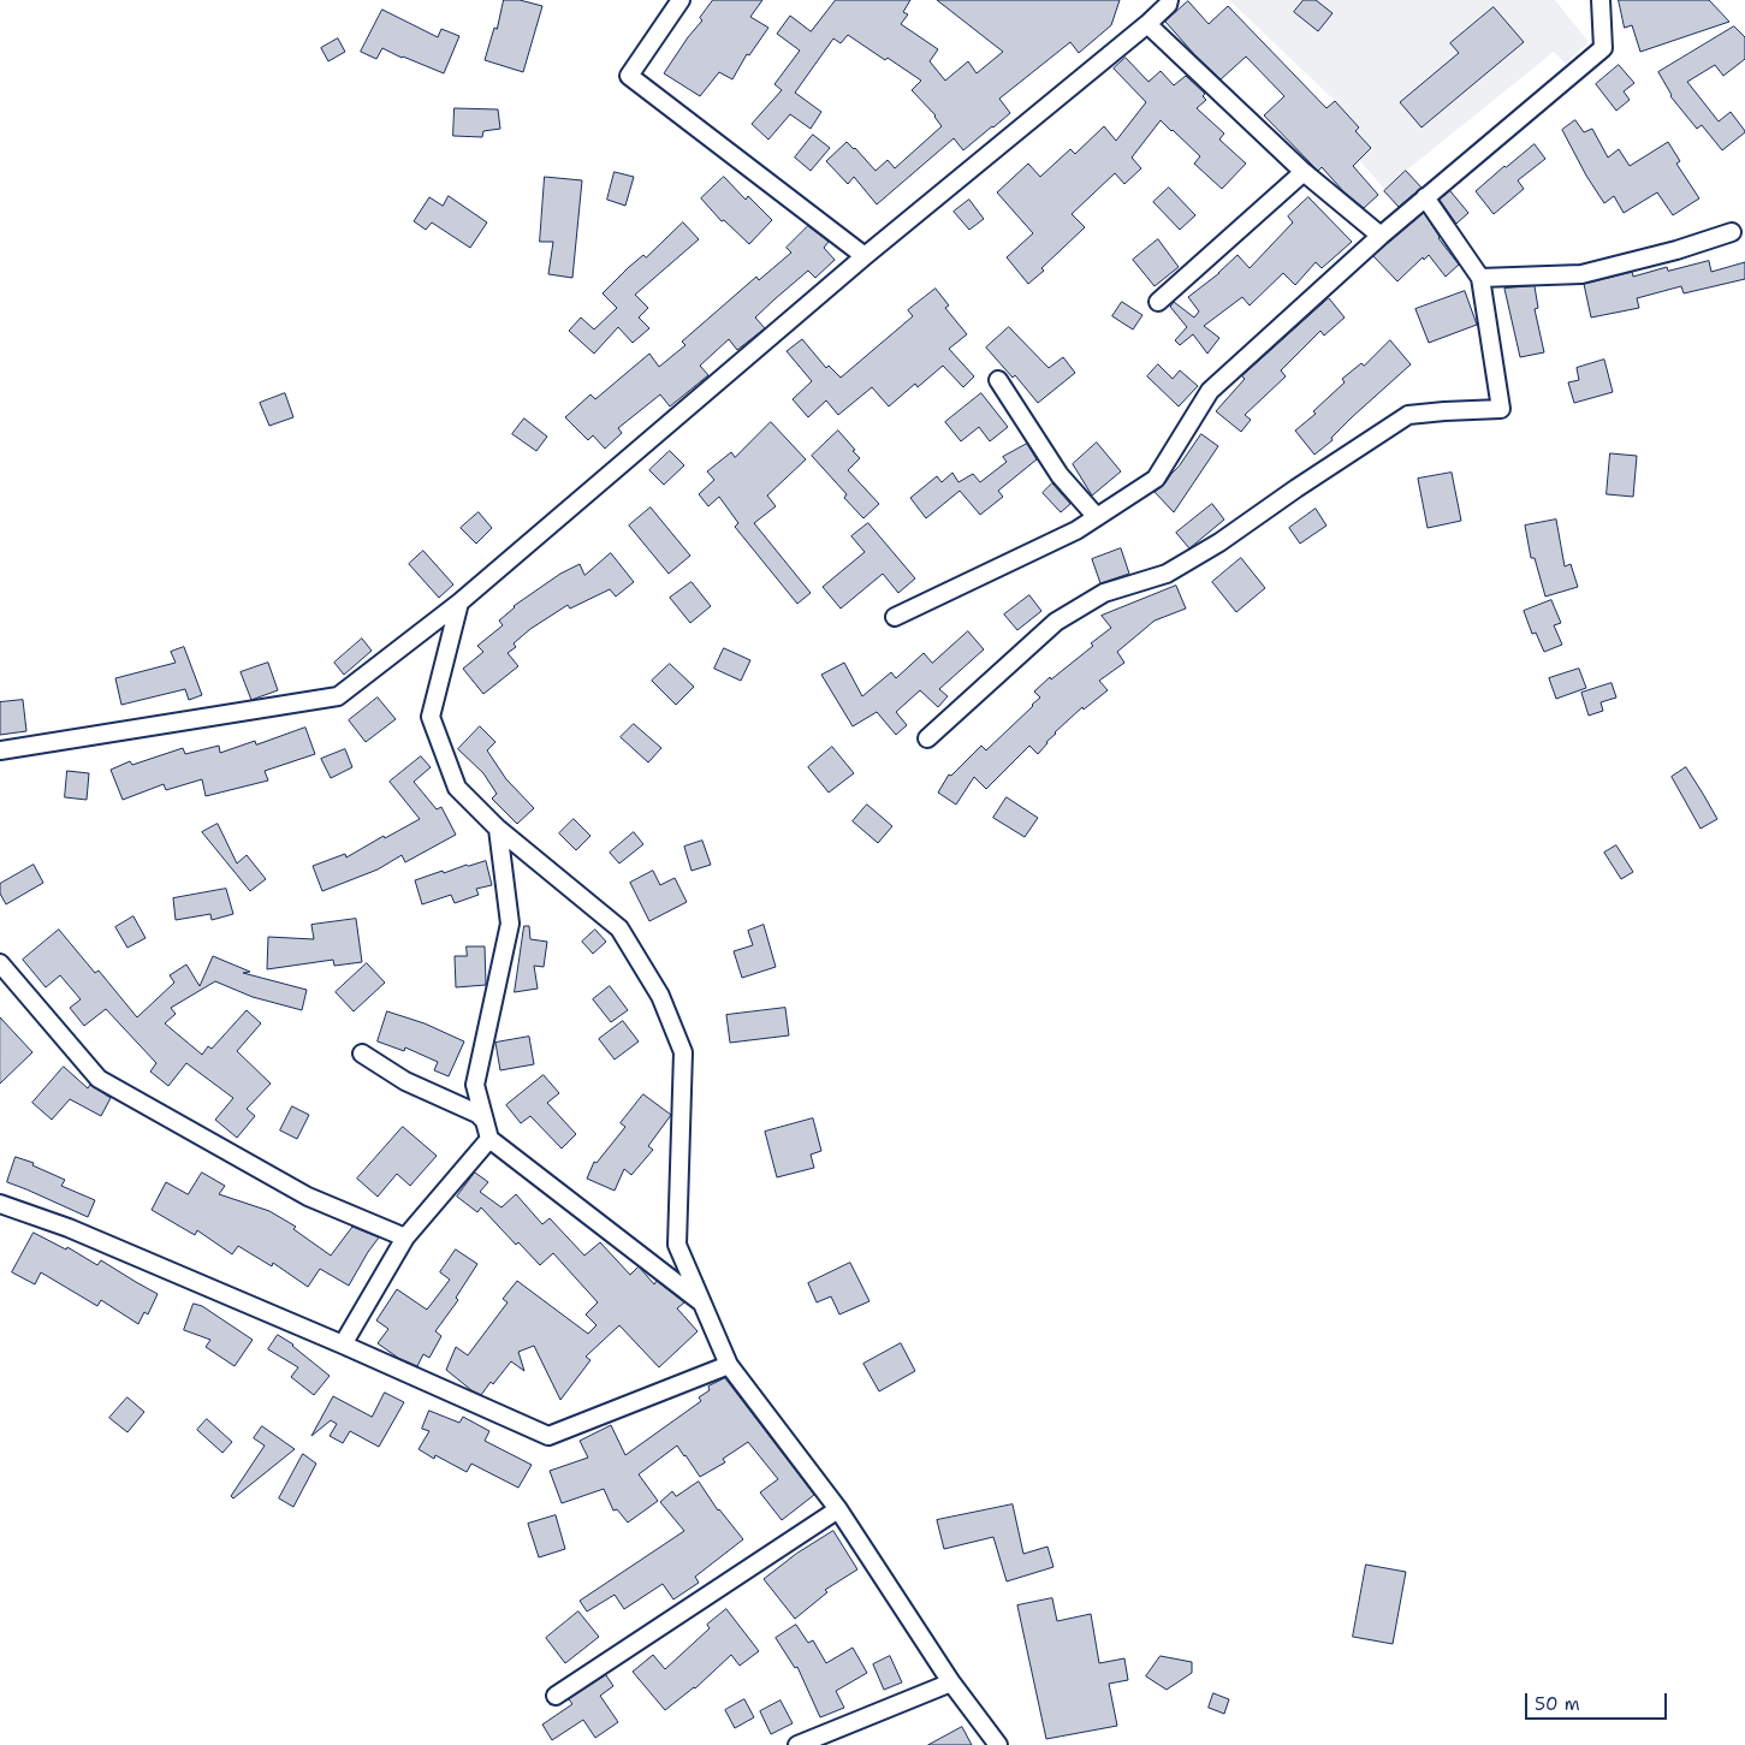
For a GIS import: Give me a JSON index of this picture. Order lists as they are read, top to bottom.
{
  "scale_bar": "50 m"
}
